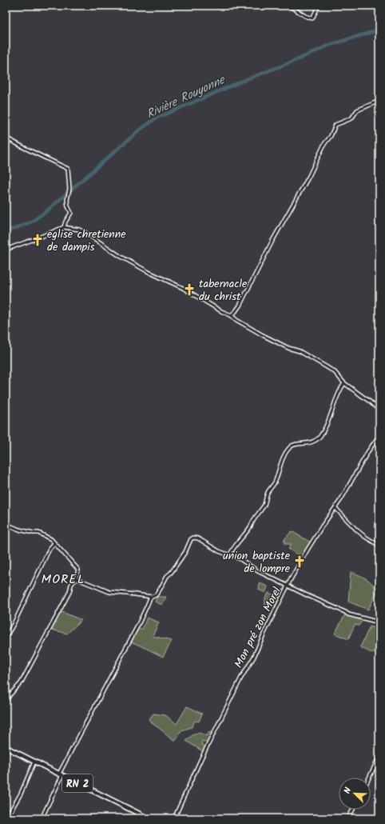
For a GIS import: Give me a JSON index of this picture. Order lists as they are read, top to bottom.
{
  "streets": {
    "main road": ["RN 2"],
    "street": ["Mon pré zon Morel"]
  },
  "districts": ["MOREL"],
  "water": ["Rivière Rouyonne"],
  "places": {
    "church": ["eglise chretienne de dampis", "tabernacle du christ", "union baptiste de lompre"]
  },
  "north": "top left"
}
